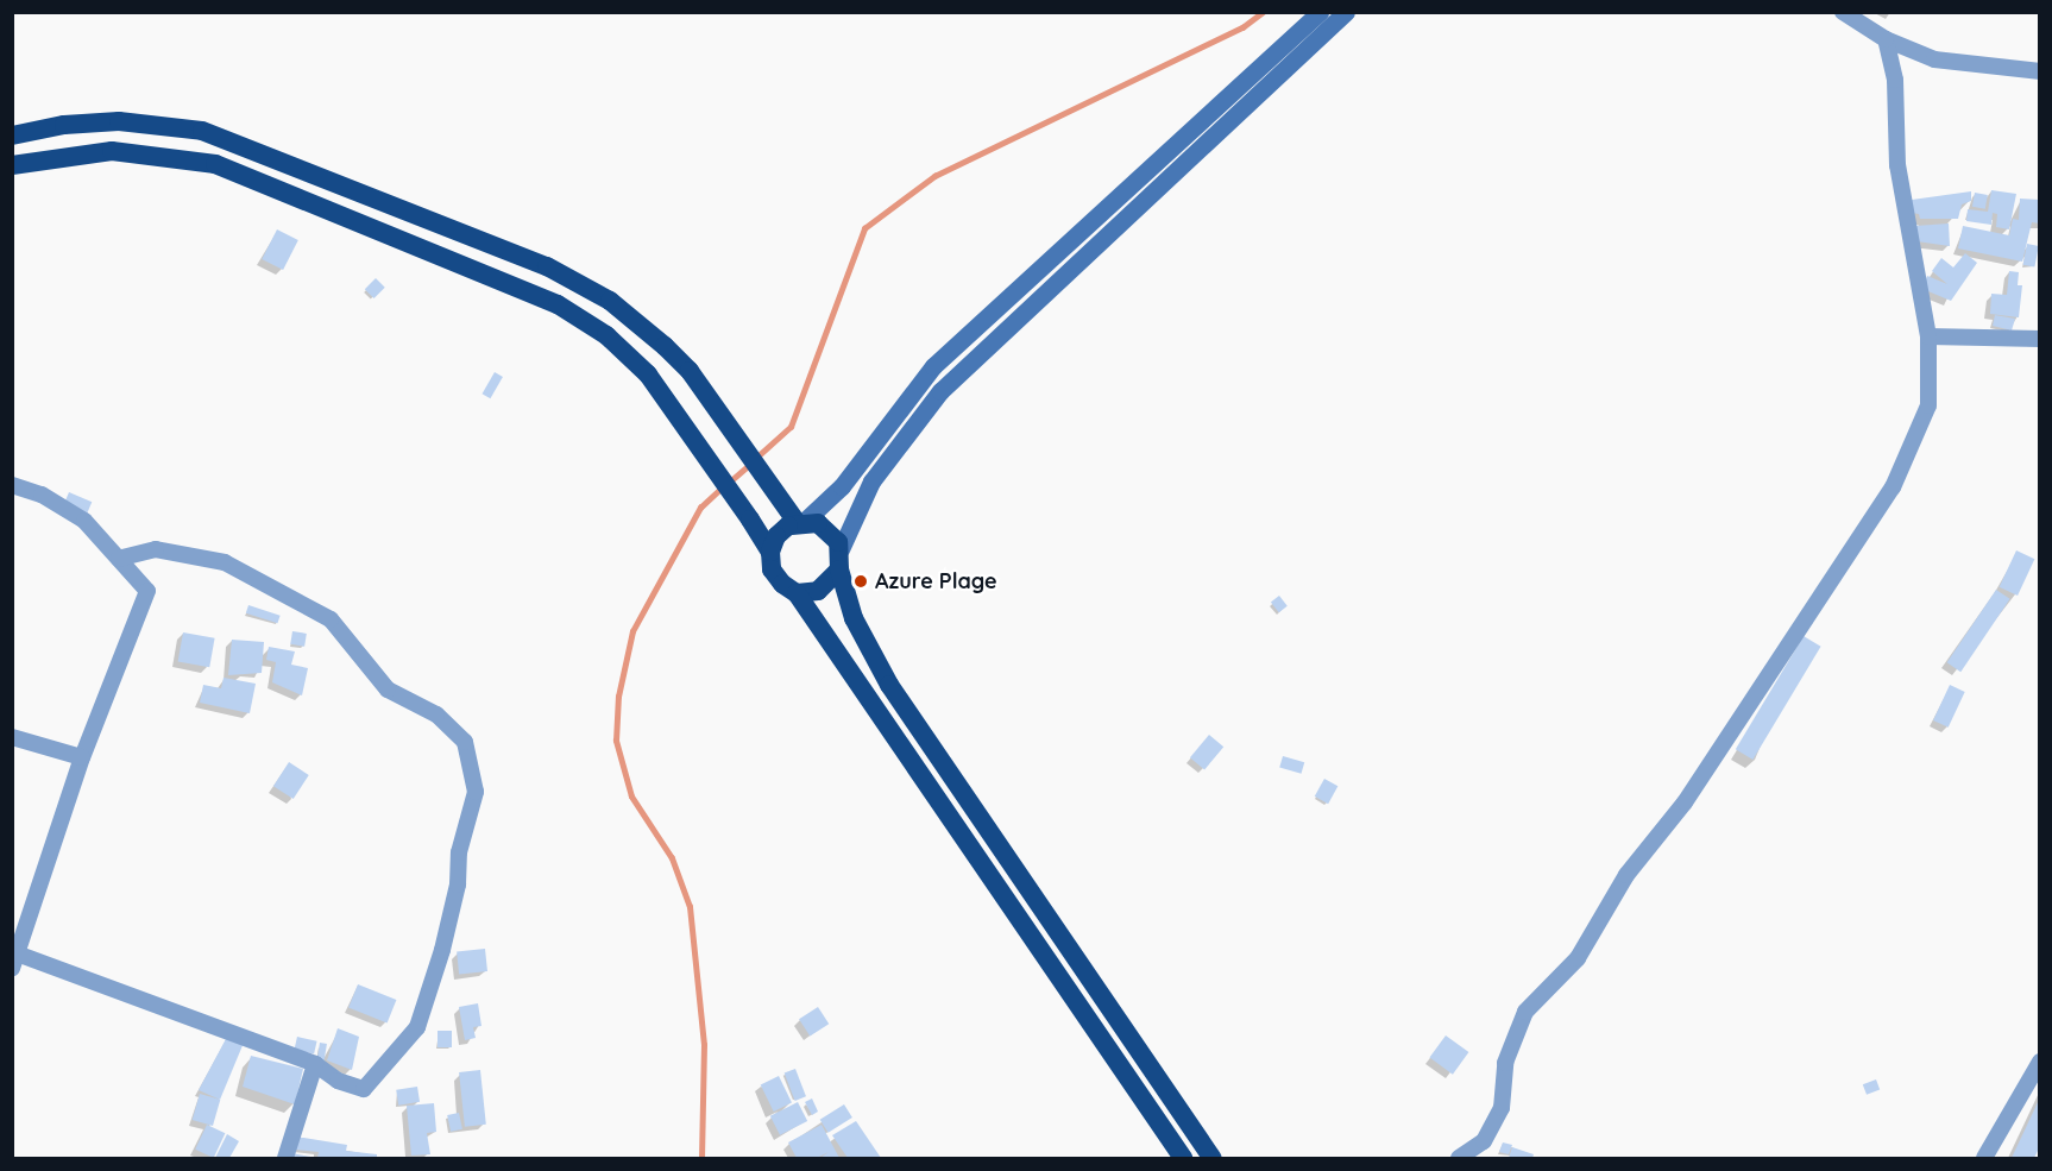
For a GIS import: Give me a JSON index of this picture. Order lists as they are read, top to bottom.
{
  "places": ["Azure Plage"]
}
